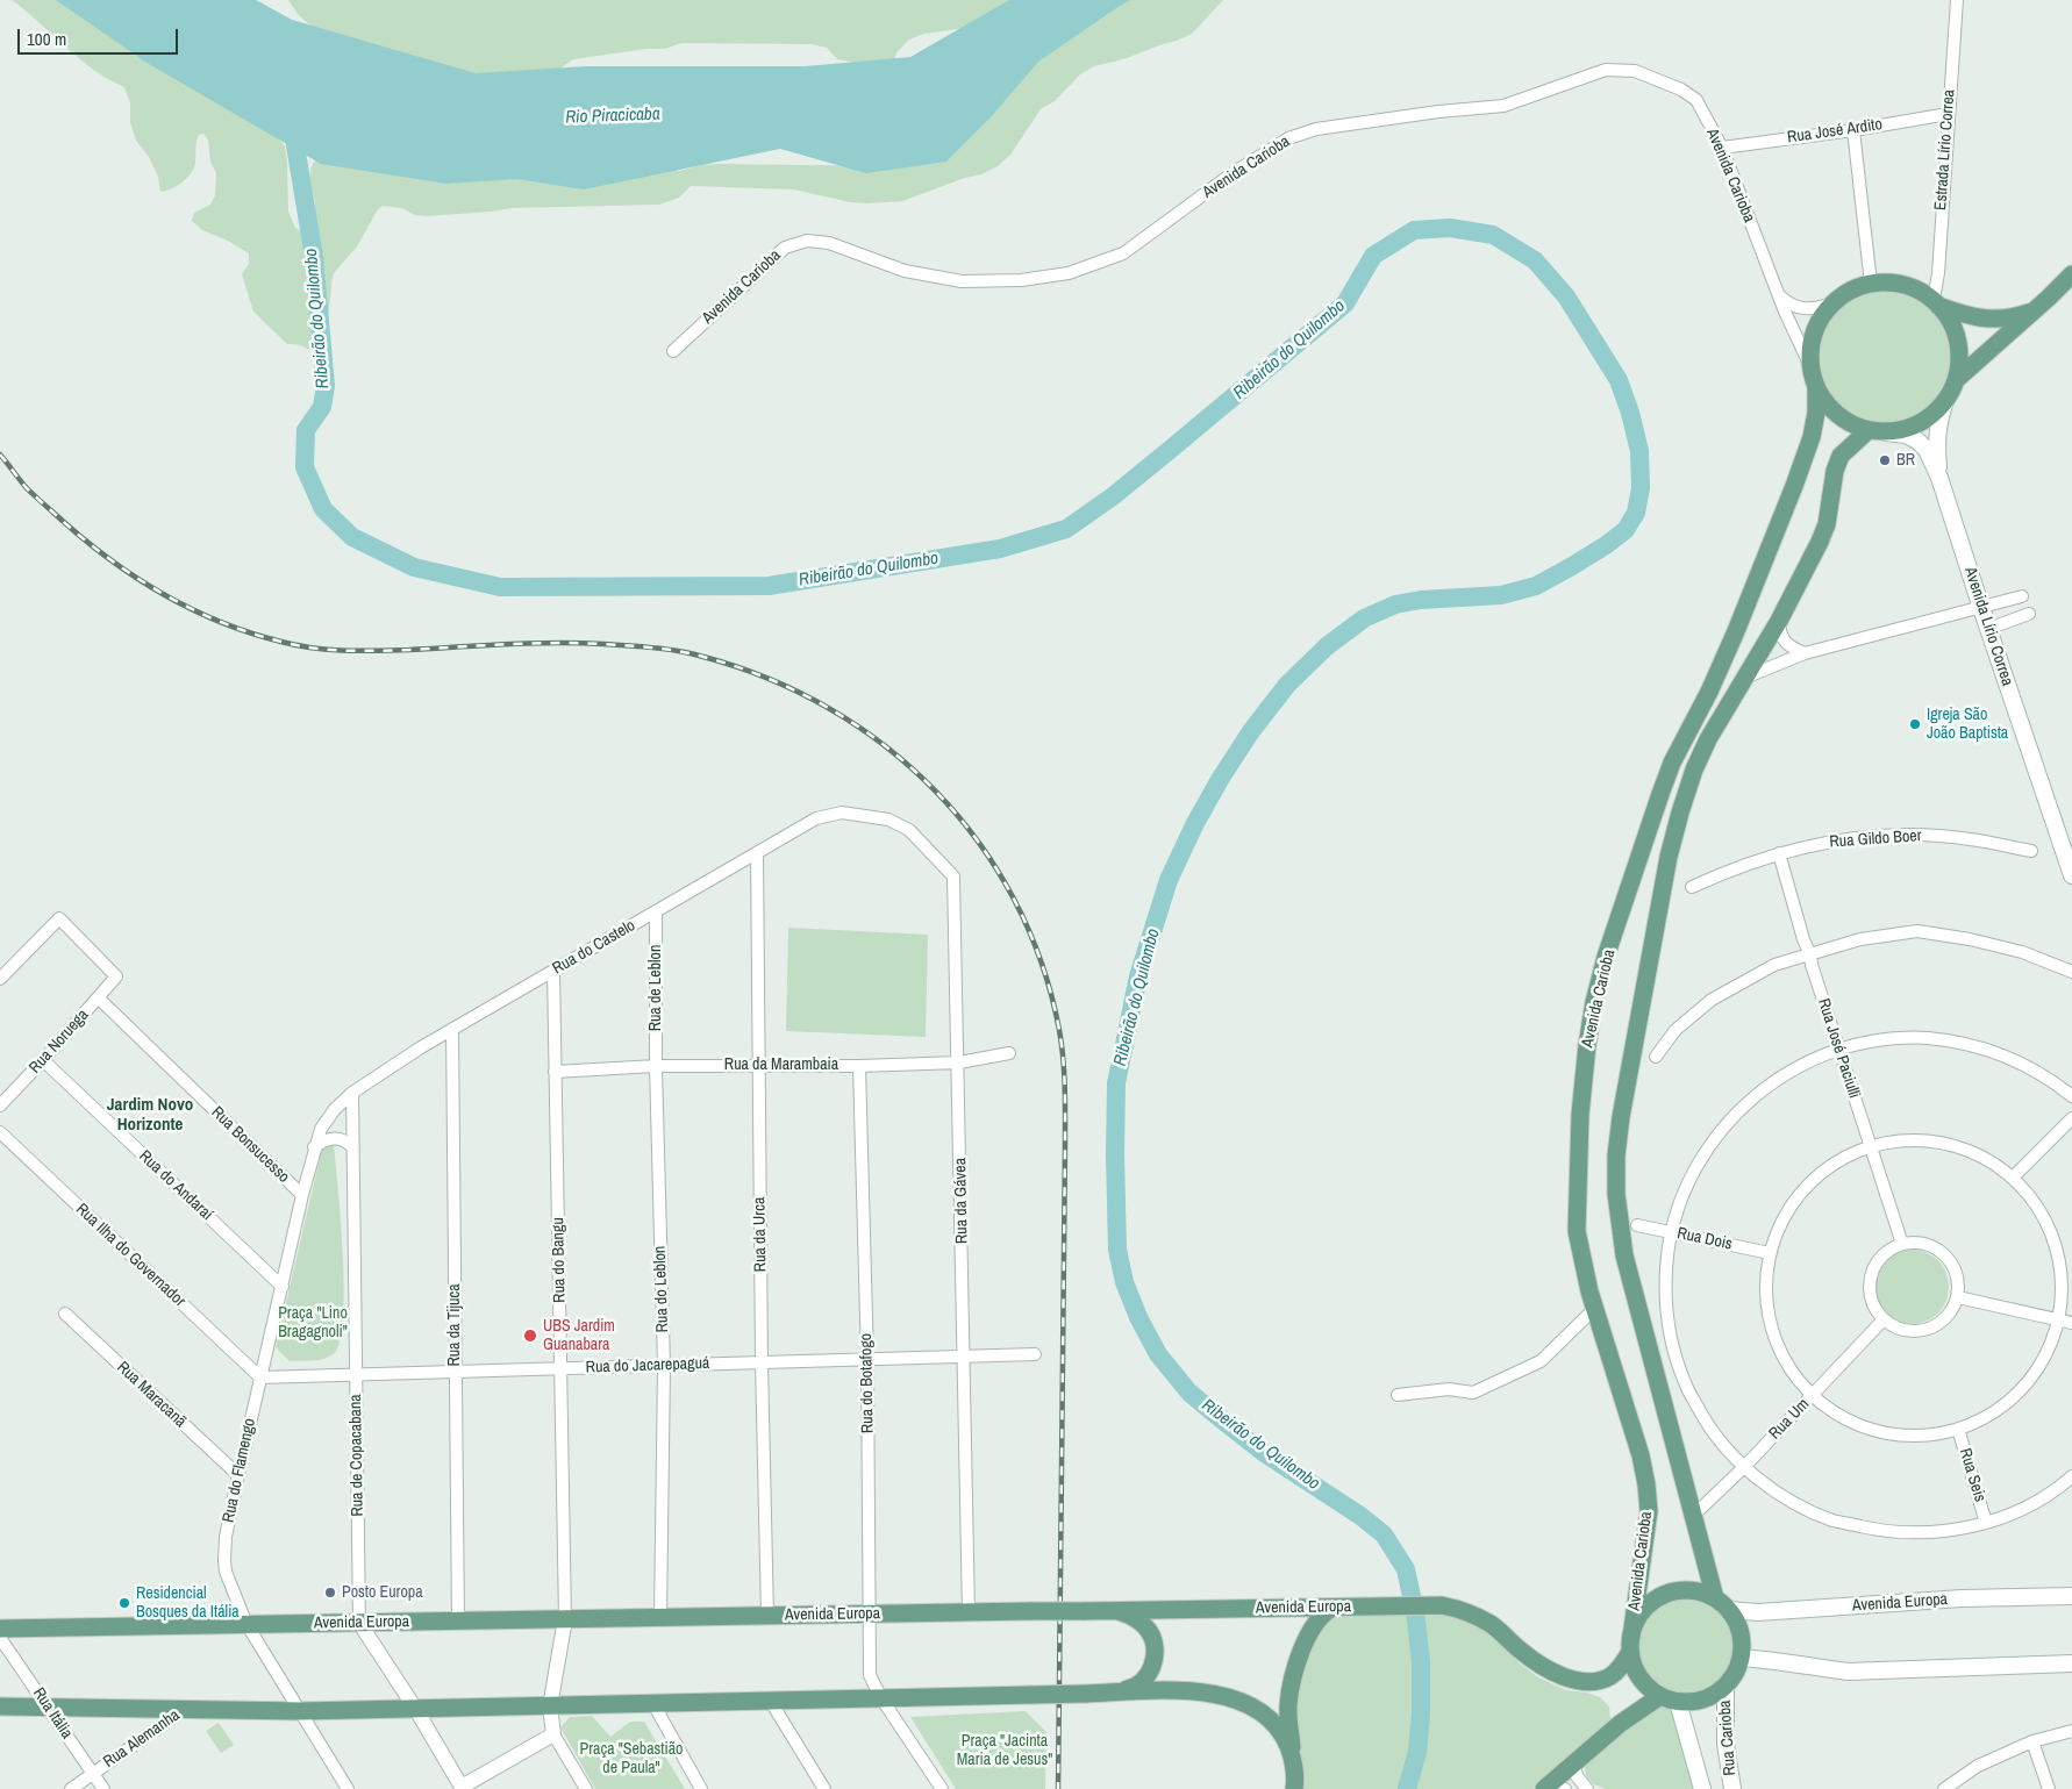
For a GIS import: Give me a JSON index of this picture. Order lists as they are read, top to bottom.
{
  "streets": {
    "main road": [
      "Avenida Carioba",
      "Avenida Lírio Correa",
      "Avenida Europa",
      "Rua Carioba"
    ],
    "street": [
      "Rua José Ardito",
      "Estrada Lírio Correa",
      "Rua Gildo Boer",
      "Rua do Castelo",
      "Rua de Leblon",
      "Rua Noruega",
      "Rua José Paciulli",
      "Rua da Marambaia",
      "Rua Bonsucesso",
      "Rua do Andaraí",
      "Rua da Gávea",
      "Rua da Urca",
      "Rua Dois",
      "Rua Ilha do Governador",
      "Rua do Bangu",
      "Rua do Leblon",
      "Rua da Tijuca",
      "Rua do Jacarepaguá",
      "Rua do Botafogo",
      "Rua Maracanã",
      "Rua Um",
      "Rua de Copacabana",
      "Rua do Flamengo",
      "Rua Seis",
      "Rua Itália",
      "Rua Alemanha"
    ]
  },
  "crossings": [
    ["Rua José Ardito", "Estrada Lírio Correa"],
    ["Rua José Ardito", "Avenida Carioba"],
    ["Estrada Lírio Correa", "Avenida Carioba"],
    ["Estrada Lírio Correa", "Avenida Lírio Correa"],
    ["Avenida Carioba", "Avenida Lírio Correa"],
    ["Avenida Carioba", "Avenida Europa"],
    ["Avenida Carioba", "Rua Carioba"],
    ["Rua Gildo Boer", "Rua José Paciulli"],
    ["Rua do Castelo", "Rua de Leblon"],
    ["Rua do Castelo", "Rua da Gávea"],
    ["Rua do Castelo", "Rua da Urca"],
    ["Rua do Castelo", "Rua do Bangu"],
    ["Rua do Castelo", "Rua da Tijuca"],
    ["Rua do Castelo", "Rua de Copacabana"],
    ["Rua do Castelo", "Rua do Flamengo"],
    ["Rua de Leblon", "Rua da Marambaia"],
    ["Rua de Leblon", "Rua do Leblon"],
    ["Rua Noruega", "Rua Bonsucesso"],
    ["Rua Noruega", "Rua do Andaraí"],
    ["Rua José Paciulli", "Rua Um"],
    ["Rua da Marambaia", "Rua da Gávea"],
    ["Rua da Marambaia", "Rua da Urca"],
    ["Rua da Marambaia", "Rua do Bangu"],
    ["Rua da Marambaia", "Rua do Leblon"],
    ["Rua da Marambaia", "Rua do Botafogo"],
    ["Rua Bonsucesso", "Rua do Flamengo"],
    ["Rua do Andaraí", "Rua do Flamengo"],
    ["Rua da Gávea", "Rua do Jacarepaguá"],
    ["Rua da Gávea", "Avenida Europa"],
    ["Rua da Urca", "Rua do Jacarepaguá"],
    ["Rua da Urca", "Avenida Europa"],
    ["Rua Ilha do Governador", "Rua do Jacarepaguá"],
    ["Rua Ilha do Governador", "Rua do Flamengo"],
    ["Rua do Bangu", "Rua do Jacarepaguá"],
    ["Rua do Bangu", "Avenida Europa"],
    ["Rua do Leblon", "Rua do Jacarepaguá"],
    ["Rua do Leblon", "Avenida Europa"],
    ["Rua da Tijuca", "Rua do Jacarepaguá"],
    ["Rua da Tijuca", "Avenida Europa"],
    ["Rua do Jacarepaguá", "Rua do Botafogo"],
    ["Rua do Jacarepaguá", "Rua de Copacabana"],
    ["Rua do Jacarepaguá", "Rua do Flamengo"],
    ["Rua do Botafogo", "Avenida Europa"],
    ["Rua Maracanã", "Rua do Flamengo"],
    ["Rua de Copacabana", "Avenida Europa"],
    ["Rua do Flamengo", "Avenida Europa"],
    ["Avenida Europa", "Rua Carioba"],
    ["Rua Itália", "Rua Alemanha"]
  ],
  "districts": ["Jardim Novo Horizonte"],
  "water": ["Rio Piracicaba", "Ribeirão do Quilombo"],
  "parks": ["Praça \"Lino Bragagnoli\"", "Praça \"Jacinta Maria de Jesus\"", "Praça \"Sebastião de Paula\""],
  "places": [
    "BR",
    "Igreja São João Baptista",
    "UBS Jardim Guanabara",
    "Posto Europa",
    "Residencial Bosques da Itália"
  ],
  "scale_bar": "100 m"
}
